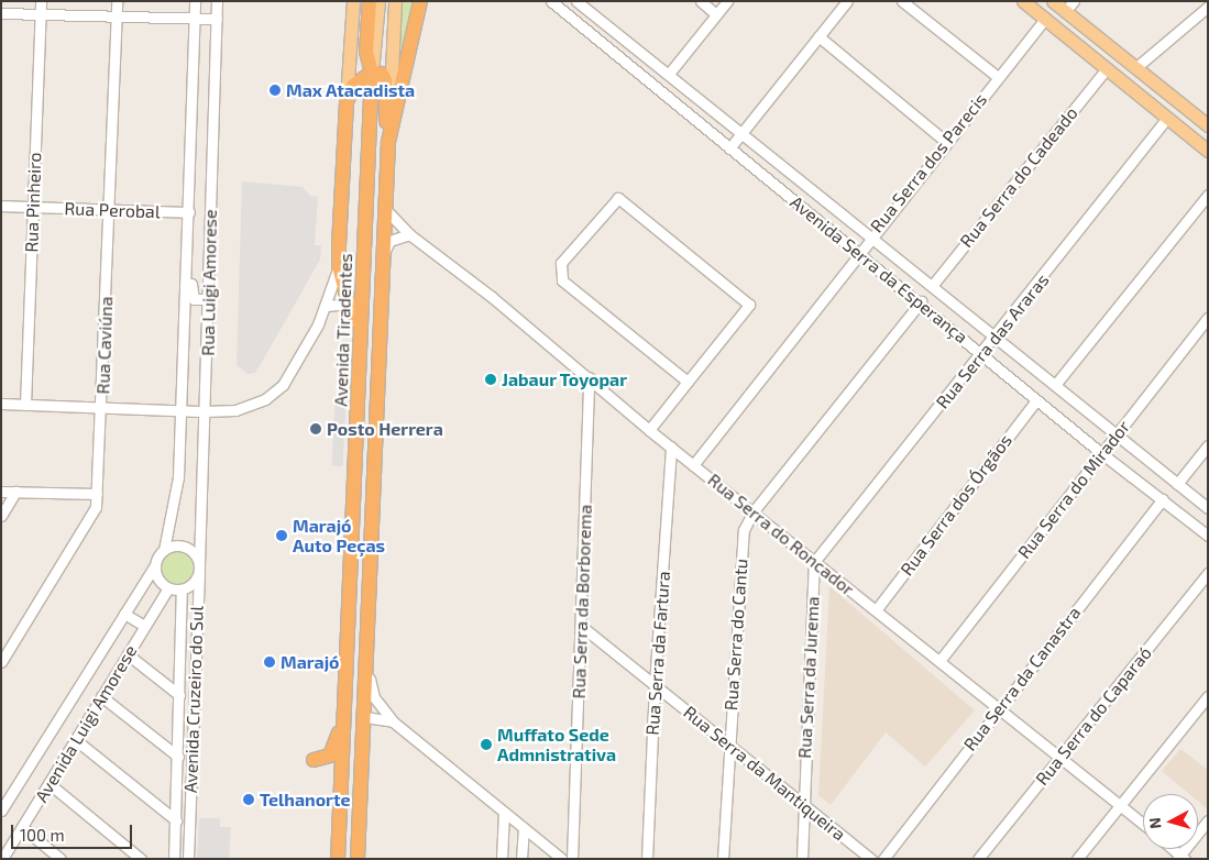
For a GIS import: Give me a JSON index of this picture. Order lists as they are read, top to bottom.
{
  "streets": {
    "highway": ["Avenida Tiradentes"],
    "street": [
      "Rua Serra dos Parecis",
      "Rua Serra do Cadeado",
      "Rua Pinheiro",
      "Rua Perobal",
      "Avenida Serra da Esperança",
      "Rua Luigi Amorese",
      "Rua Serra das Araras",
      "Rua Caviúna",
      "Rua Serra do Mirador",
      "Rua Serra dos Órgãos",
      "Rua Serra do Roncador",
      "Rua Serra da Borborema",
      "Rua Serra do Cantu",
      "Rua Serra da Fartura",
      "Rua Serra da Jurema",
      "Rua Serra da Canastra",
      "Avenida Cruzeiro do Sul",
      "Rua Serra do Caparaó",
      "Avenida Luigi Amorese",
      "Rua Serra da Mantiqueira"
    ]
  },
  "crossings": [
    ["Rua Serra dos Parecis", "Avenida Serra da Esperança"],
    ["Rua Serra dos Parecis", "Rua Serra do Roncador"],
    ["Rua Serra do Cadeado", "Avenida Serra da Esperança"],
    ["Rua Pinheiro", "Rua Perobal"],
    ["Rua Perobal", "Rua Luigi Amorese"],
    ["Rua Perobal", "Rua Caviúna"],
    ["Avenida Serra da Esperança", "Rua Serra das Araras"],
    ["Avenida Serra da Esperança", "Rua Serra do Mirador"],
    ["Avenida Serra da Esperança", "Rua Serra dos Órgãos"],
    ["Avenida Serra da Esperança", "Rua Serra da Canastra"],
    ["Rua Luigi Amorese", "Avenida Cruzeiro do Sul"],
    ["Rua Luigi Amorese", "Avenida Luigi Amorese"],
    ["Avenida Tiradentes", "Rua Serra do Roncador"],
    ["Rua Serra das Araras", "Rua Serra do Roncador"],
    ["Rua Serra das Araras", "Rua Serra da Jurema"],
    ["Rua Serra do Mirador", "Rua Serra do Roncador"],
    ["Rua Serra dos Órgãos", "Rua Serra do Roncador"],
    ["Rua Serra do Roncador", "Rua Serra da Borborema"],
    ["Rua Serra do Roncador", "Rua Serra do Cantu"],
    ["Rua Serra do Roncador", "Rua Serra da Fartura"],
    ["Rua Serra do Roncador", "Rua Serra da Jurema"],
    ["Rua Serra do Roncador", "Rua Serra da Canastra"],
    ["Rua Serra do Roncador", "Rua Serra do Caparaó"],
    ["Rua Serra da Borborema", "Rua Serra da Mantiqueira"],
    ["Rua Serra do Cantu", "Rua Serra da Mantiqueira"],
    ["Rua Serra da Fartura", "Rua Serra da Mantiqueira"],
    ["Rua Serra da Jurema", "Rua Serra da Mantiqueira"],
    ["Avenida Cruzeiro do Sul", "Avenida Luigi Amorese"]
  ],
  "places": [
    "Max Atacadista",
    "Jabaur Toyopar",
    "Posto Herrera",
    "Marajó Auto Peças",
    "Marajó",
    "Muffato Sede Admnistrativa",
    "Telhanorte"
  ],
  "scale_bar": "100 m",
  "north": "left"
}
